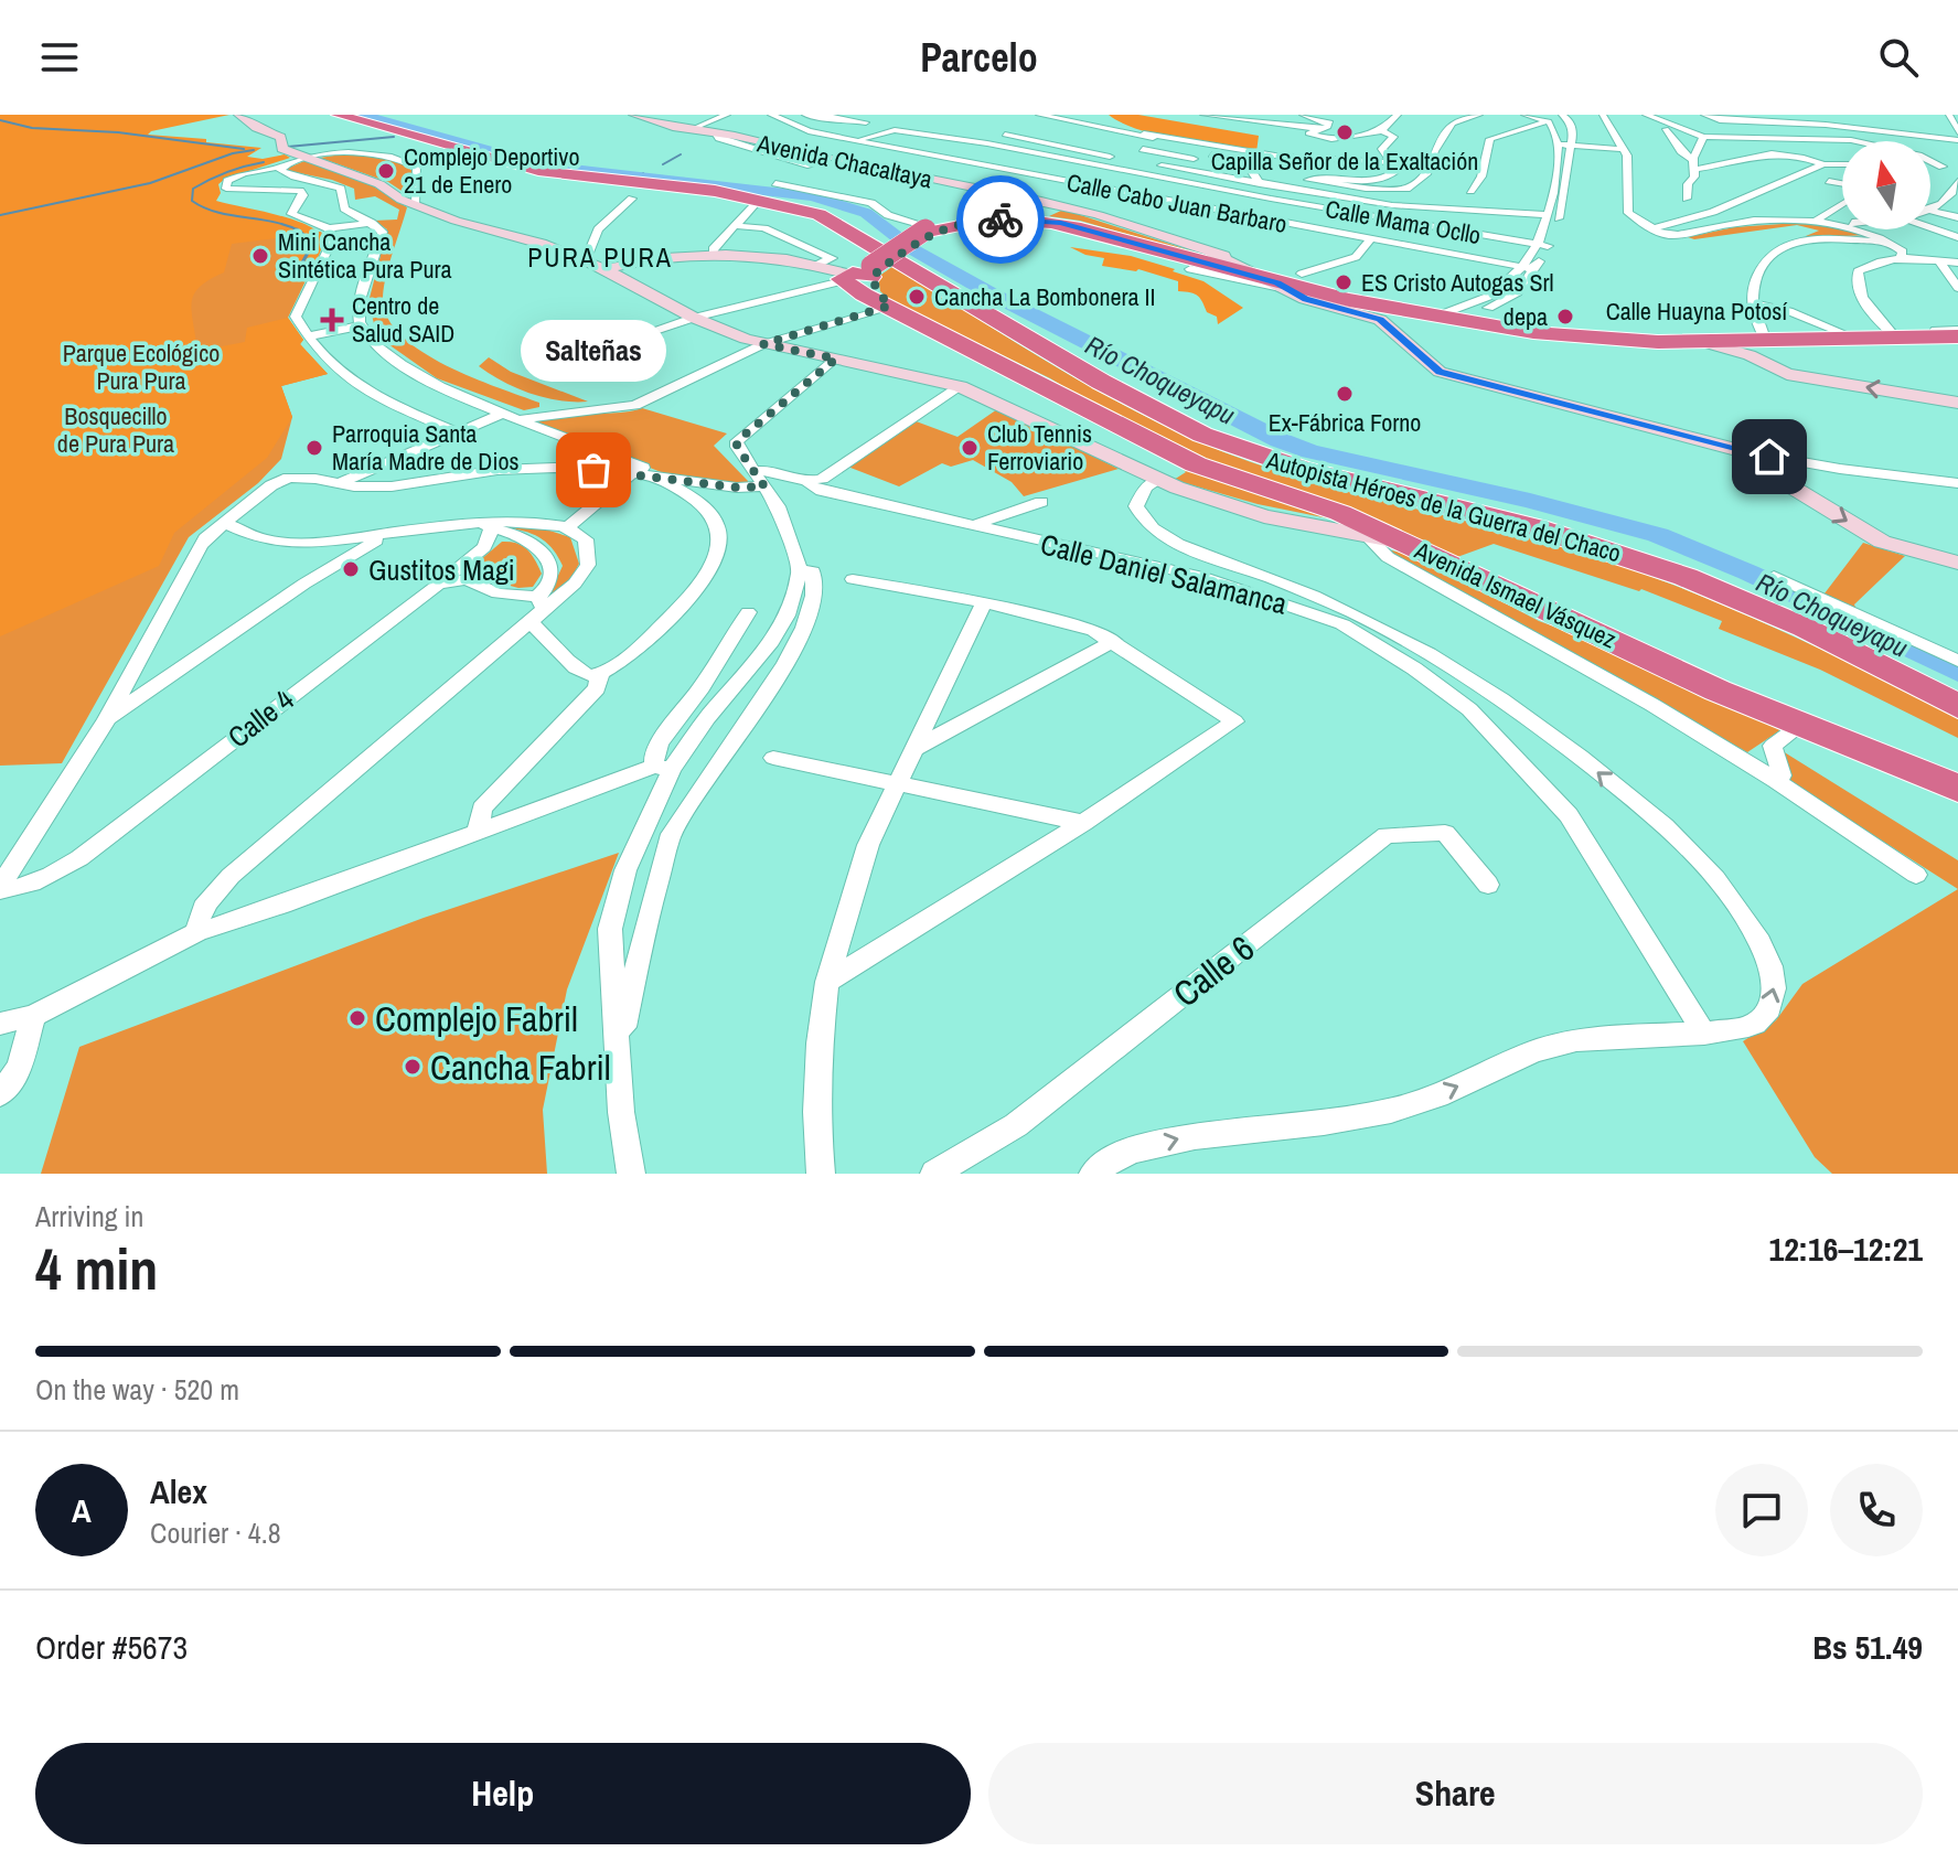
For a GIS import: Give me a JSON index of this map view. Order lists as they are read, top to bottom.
{
  "streets": {
    "highway": ["Calle Huayna Potosí", "Autopista Héroes de la Guerra del Chaco", "Avenida Ismael Vásquez"],
    "main road": ["Avenida Chacaltaya"],
    "street": [
      "Calle Cabo Juan Barbaro",
      "Calle Mama Ocllo",
      "Calle Daniel Salamanca",
      "Calle 4",
      "Calle 6"
    ]
  },
  "crossings": [
    ["Avenida Chacaltaya", "Calle Huayna Potosí"],
    ["Calle Cabo Juan Barbaro", "Calle Mama Ocllo"],
    ["Calle Daniel Salamanca", "Avenida Ismael Vásquez"]
  ],
  "districts": ["PURA PURA"],
  "water": ["Río Choqueyapu"],
  "parks": ["Parque Ecológico Pura Pura", "Bosquecillo de Pura Pura"],
  "places": {
    "other": [
      "Capilla Señor de la Exaltación",
      "Complejo Deportivo 21 de Enero",
      "Mini Cancha Sintética Pura Pura",
      "ES Cristo Autogas Srl",
      "Cancha La Bombonera II",
      "depa",
      "Ex-Fábrica Forno",
      "Parroquia Santa María Madre de Dios",
      "Club Tennis Ferroviario",
      "Salteñas",
      "Gustitos Magi",
      "Complejo Fabril",
      "Cancha Fabril"
    ],
    "health": ["Centro de Salud SAID"]
  },
  "north": "top",
  "page": {
    "header": "Parcelo",
    "bubble": "Salteñas",
    "heading": ["4 min", "Arriving in", "12:16–12:21"],
    "panel": [
      "Alex",
      "Courier · 4.8",
      "Order #5673",
      "Bs 51.49"
    ],
    "bar": "On the way · 520 m",
    "round": "A",
    "buttons": ["Help", "Share"]
  }
}
